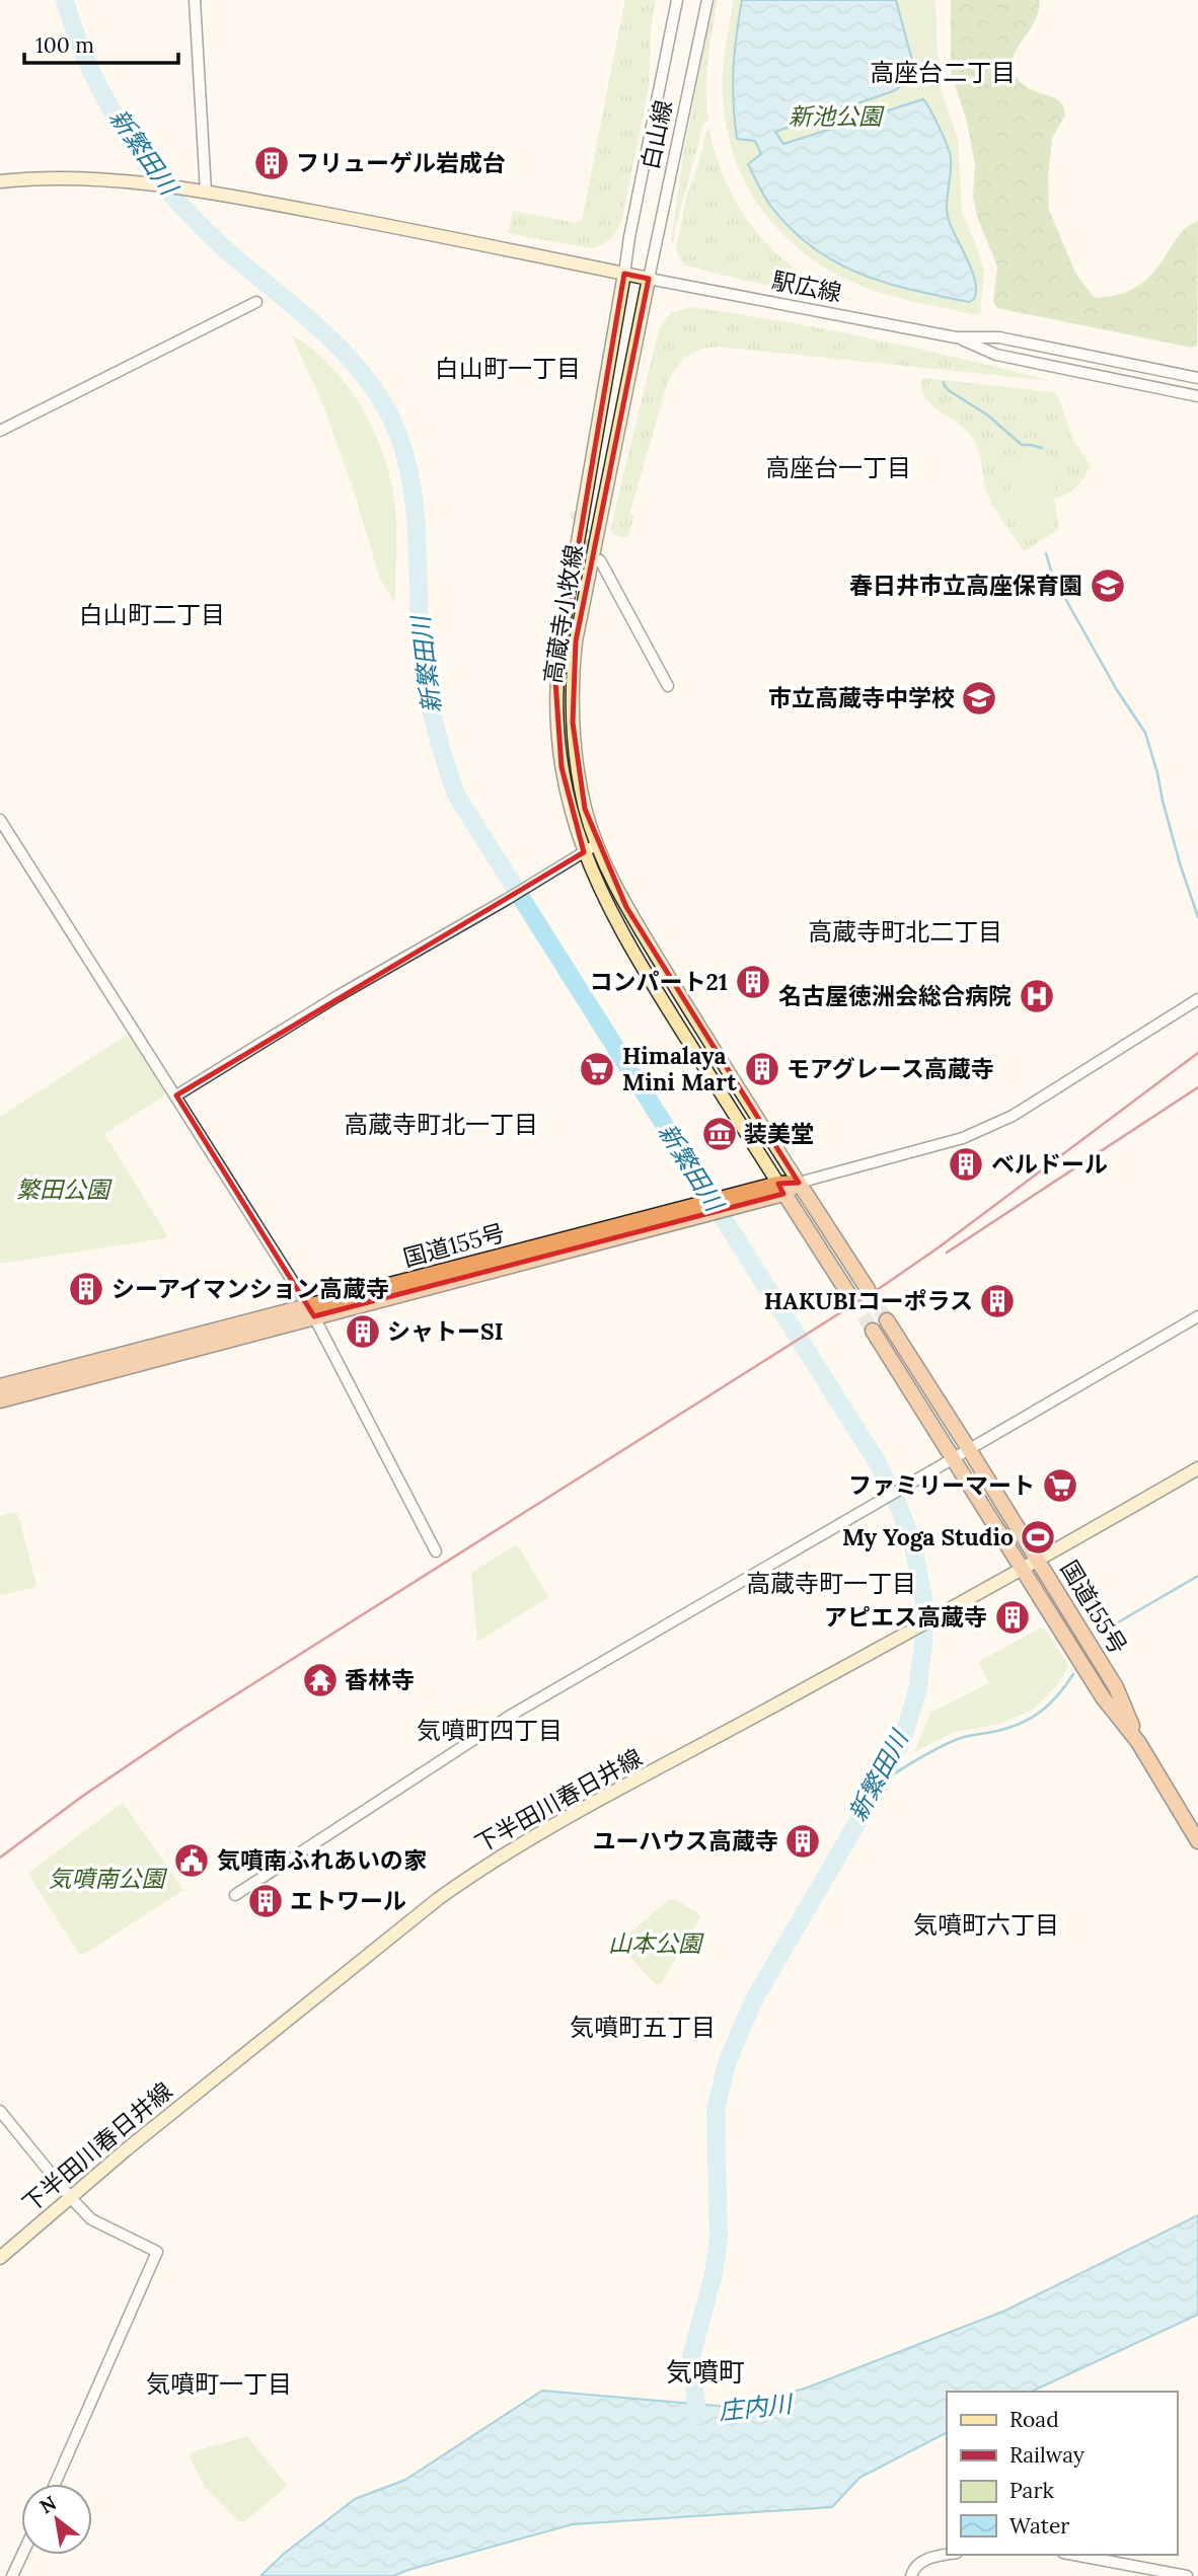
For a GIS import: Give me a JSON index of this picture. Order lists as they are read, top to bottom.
{
  "streets": {
    "highway": ["国道155号"],
    "main road": ["高蔵寺小牧線", "下半田川春日井線"],
    "street": ["白山線", "駅広線"]
  },
  "crossings": [
    ["白山線", "駅広線"],
    ["白山線", "高蔵寺小牧線"],
    ["駅広線", "高蔵寺小牧線"],
    ["高蔵寺小牧線", "国道155号"],
    ["国道155号", "下半田川春日井線"]
  ],
  "districts": [
    "高座台二丁目",
    "白山町一丁目",
    "高座台一丁目",
    "白山町二丁目",
    "高蔵寺町北二丁目",
    "高蔵寺町北一丁目",
    "高蔵寺町一丁目",
    "気噴町四丁目",
    "気噴町六丁目",
    "気噴町五丁目",
    "気噴町",
    "気噴町一丁目"
  ],
  "water": ["新繁田川", "庄内川"],
  "parks": [
    "新池公園",
    "繁田公園",
    "気噴南公園",
    "山本公園"
  ],
  "places": {
    "building": [
      "フリューゲル岩成台",
      "コンパート21",
      "モアグレース高蔵寺",
      "ベルドール",
      "シーアイマンション高蔵寺",
      "HAKUBIコーポラス",
      "シャトーSI",
      "アピエス高蔵寺",
      "ユーハウス高蔵寺",
      "エトワール"
    ],
    "school or university": ["春日井市立高座保育園", "市立高蔵寺中学校"],
    "hospital": ["名古屋徳洲会総合病院"],
    "supermarket": ["Himalaya Mini Mart", "ファミリーマート"],
    "museum": ["装美堂"],
    "sports": ["My Yoga Studio"],
    "temple": ["香林寺"],
    "public building": ["気噴南ふれあいの家"]
  },
  "legend": [
    "Road",
    "Railway",
    "Park",
    "Water"
  ],
  "scale_bar": "100 m",
  "north": "top left"
}
